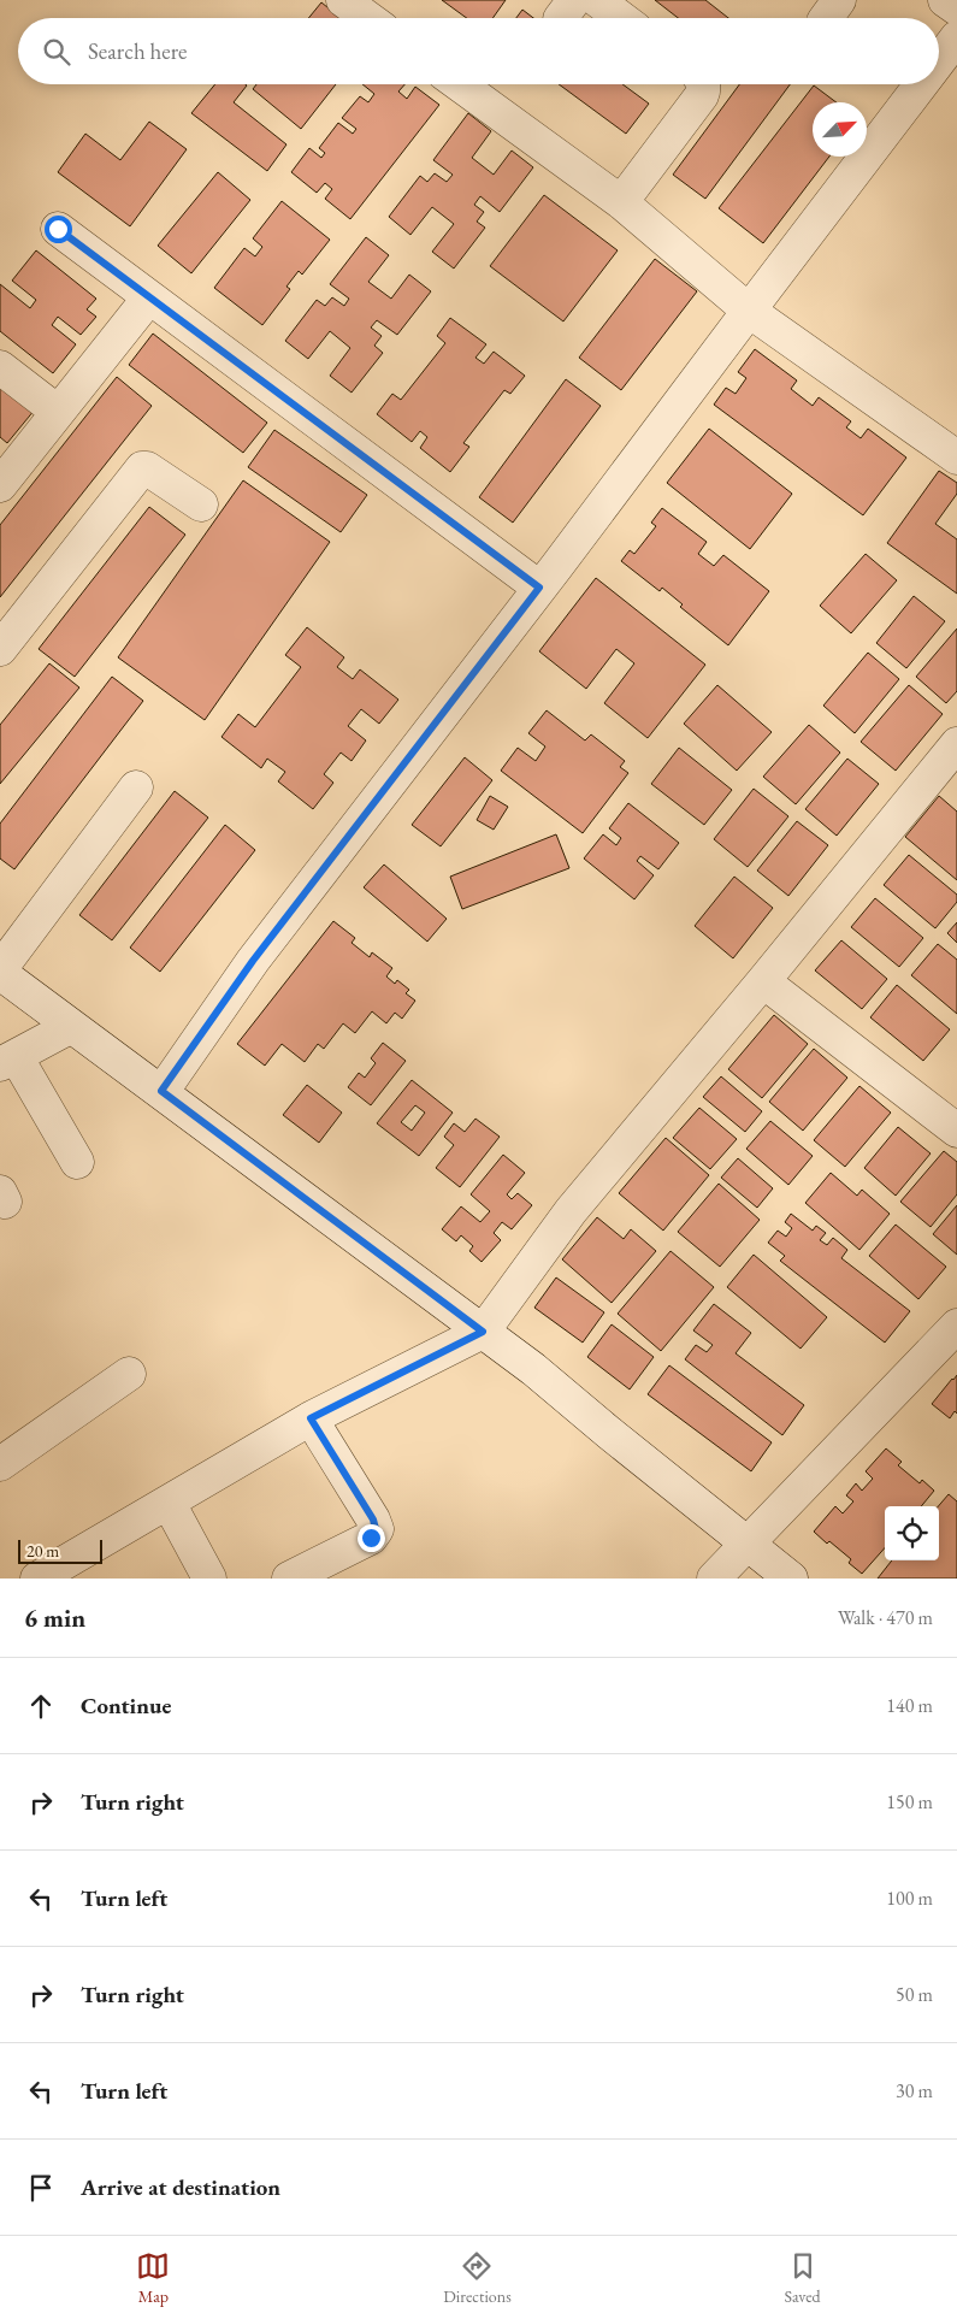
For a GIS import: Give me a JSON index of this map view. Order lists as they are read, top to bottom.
{
  "scale_bar": "20 m",
  "north": "top right",
  "page": {
    "search": "Search here",
    "scale": "20 m",
    "heading": ["6 min", "Walk · 470 m"],
    "list": [
      ["Continue", "140 m"],
      ["Turn right", "150 m"],
      ["Turn left", "100 m"],
      ["Turn right", "50 m"],
      ["Turn left", "30 m"],
      "Arrive at destination"
    ],
    "nav": ["Map", "Directions", "Saved"]
  }
}
